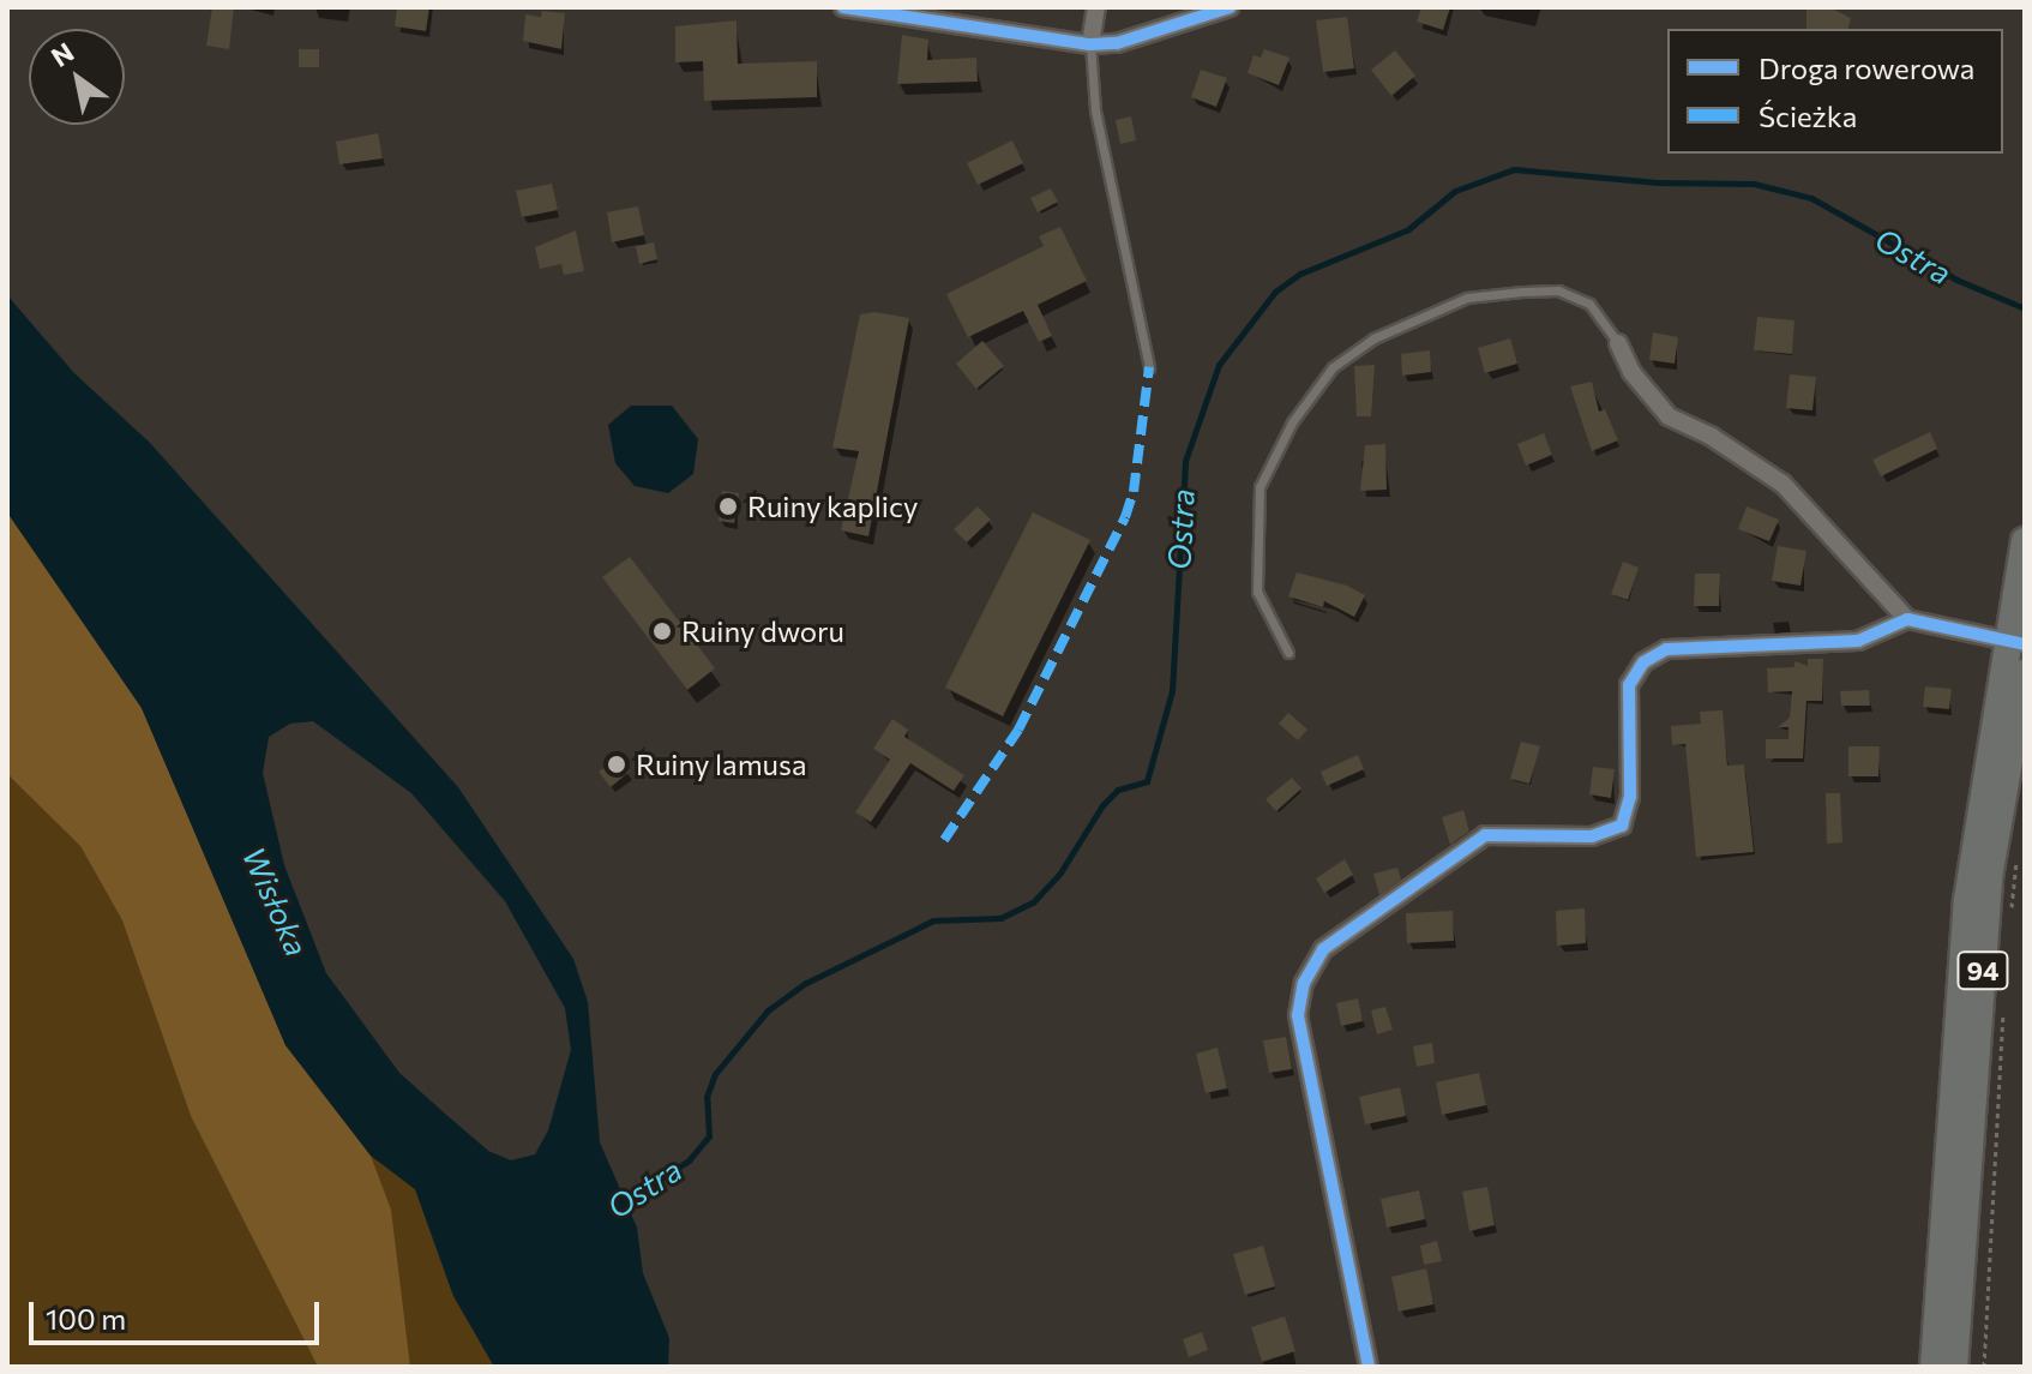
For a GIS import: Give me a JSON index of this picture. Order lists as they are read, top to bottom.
{
  "streets": {
    "main road": ["94"]
  },
  "water": ["Ostra", "Wisłoka"],
  "places": ["Ruiny kaplicy", "Ruiny dworu", "Ruiny lamusa"],
  "legend": ["Droga rowerowa", "Ścieżka"],
  "scale_bar": "100 m",
  "north": "top left"
}
